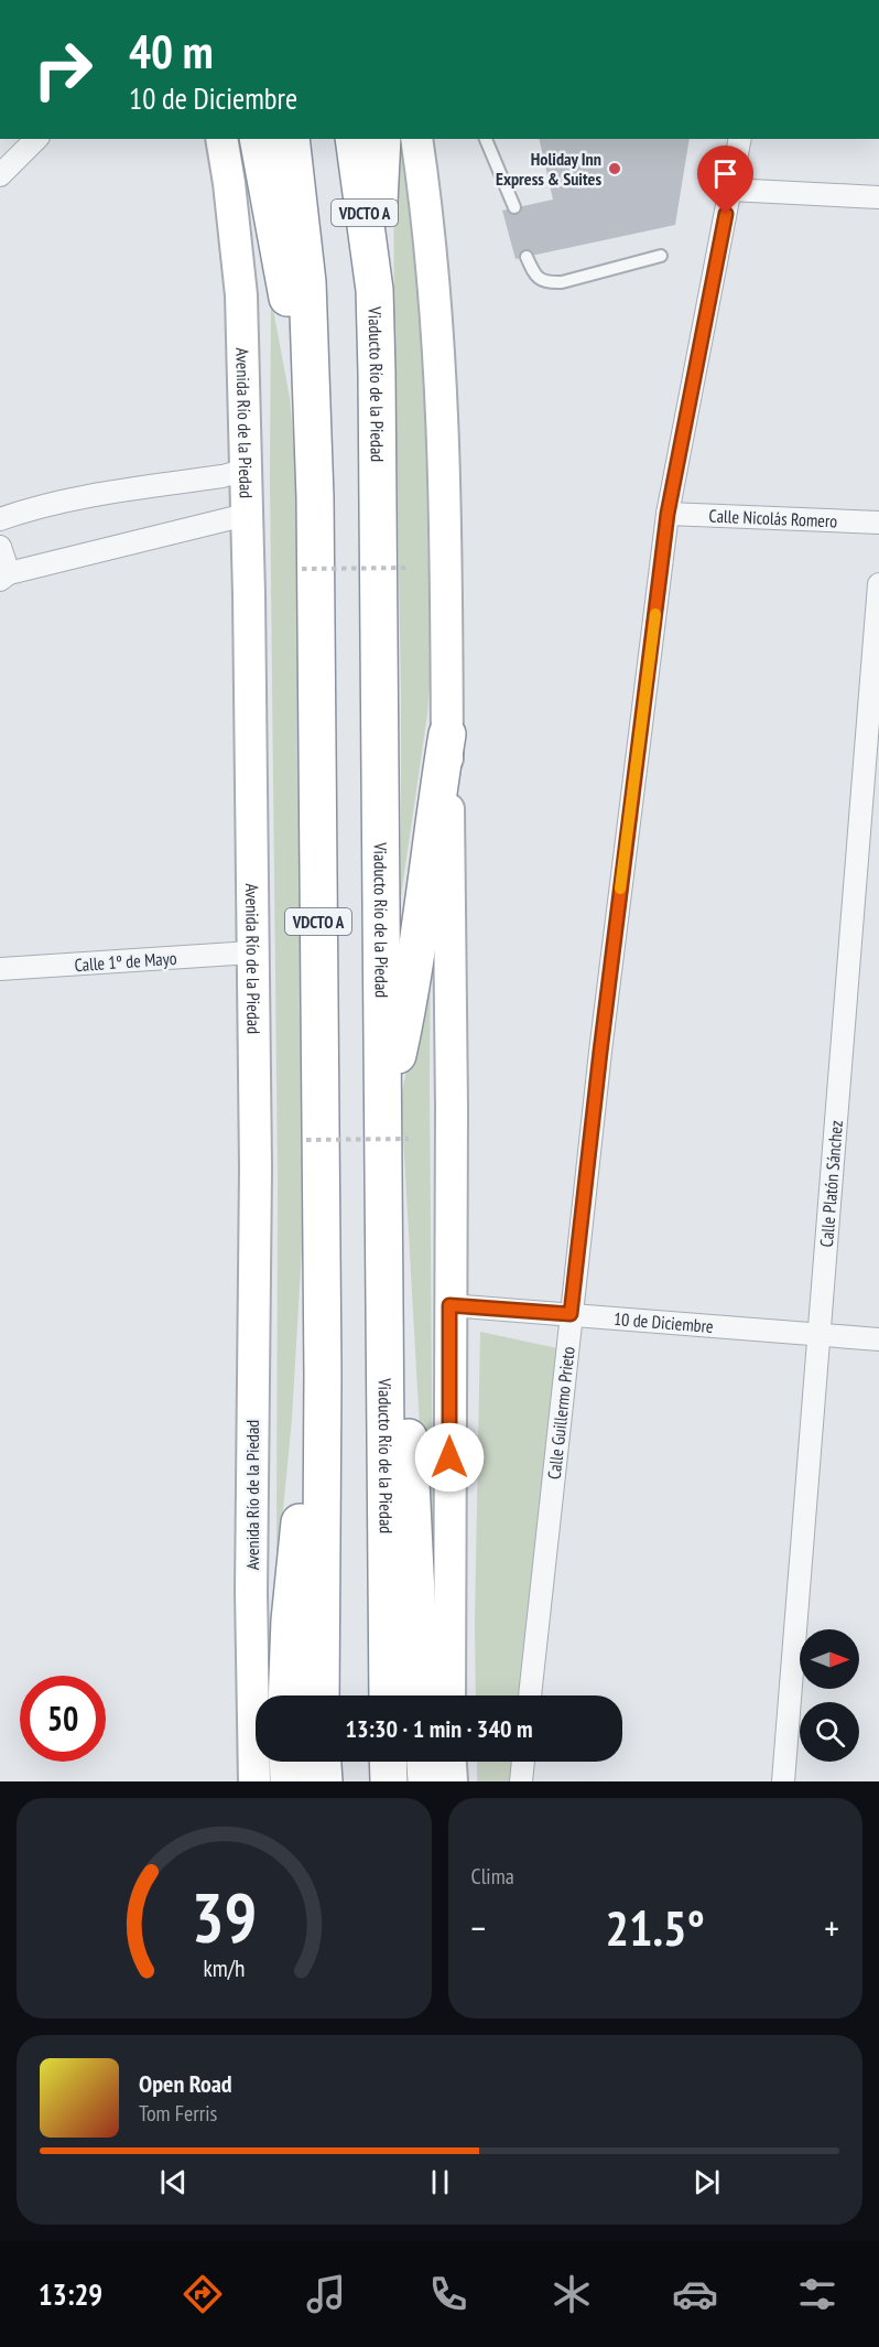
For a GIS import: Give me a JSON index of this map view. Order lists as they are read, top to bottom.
{
  "streets": {
    "highway": ["VDCTO A", "Viaducto Río de la Piedad"],
    "main road": ["Avenida Río de la Piedad"],
    "street": [
      "Calle Nicolás Romero",
      "Calle 1º de Mayo",
      "Calle Platón Sánchez",
      "10 de Diciembre",
      "Calle Guillermo Prieto"
    ]
  },
  "crossings": [
    ["Avenida Río de la Piedad", "Calle 1º de Mayo"],
    ["Calle Nicolás Romero", "Calle Guillermo Prieto"],
    ["Calle Platón Sánchez", "10 de Diciembre"],
    ["10 de Diciembre", "Calle Guillermo Prieto"]
  ],
  "places": ["Holiday Inn Express & Suites"],
  "north": "right",
  "page": {
    "turn": ["40 m", "10 de Diciembre"],
    "limit": "50",
    "trip": "13:30 · 1 min · 340 m",
    "tile": "Clima",
    "heat": ["−", "21.5°", "+"],
    "song": ["Open Road", "Tom Ferris"],
    "tabs": "13:29",
    "gauge": ["39", "km/h"]
  }
}
